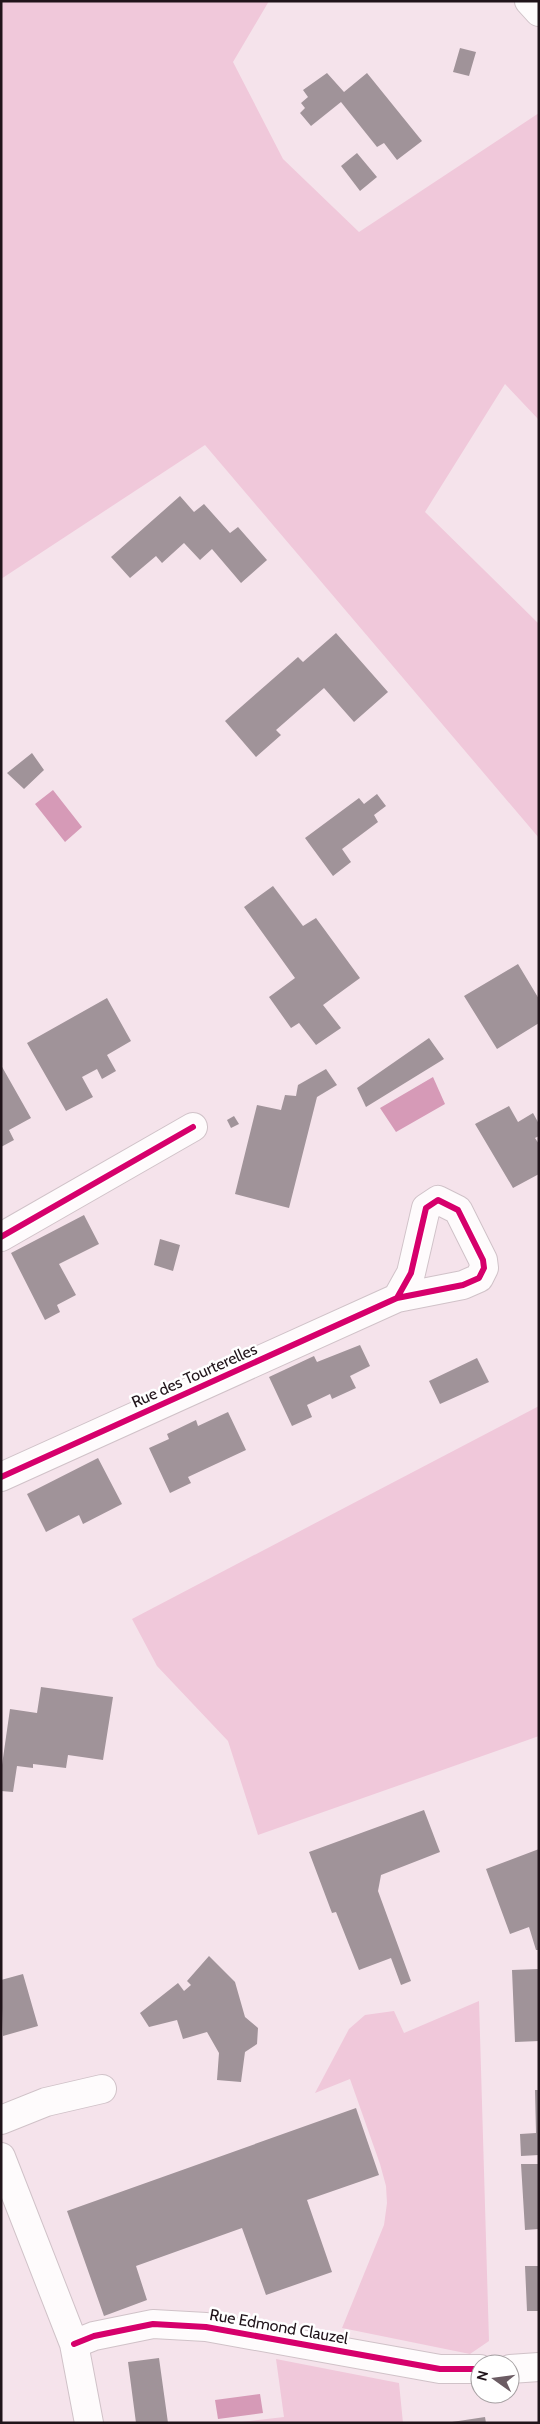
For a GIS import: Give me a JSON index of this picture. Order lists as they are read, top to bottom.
{
  "streets": {
    "street": ["Rue des Tourterelles", "Rue Edmond Clauzel"]
  },
  "north": "left"
}
